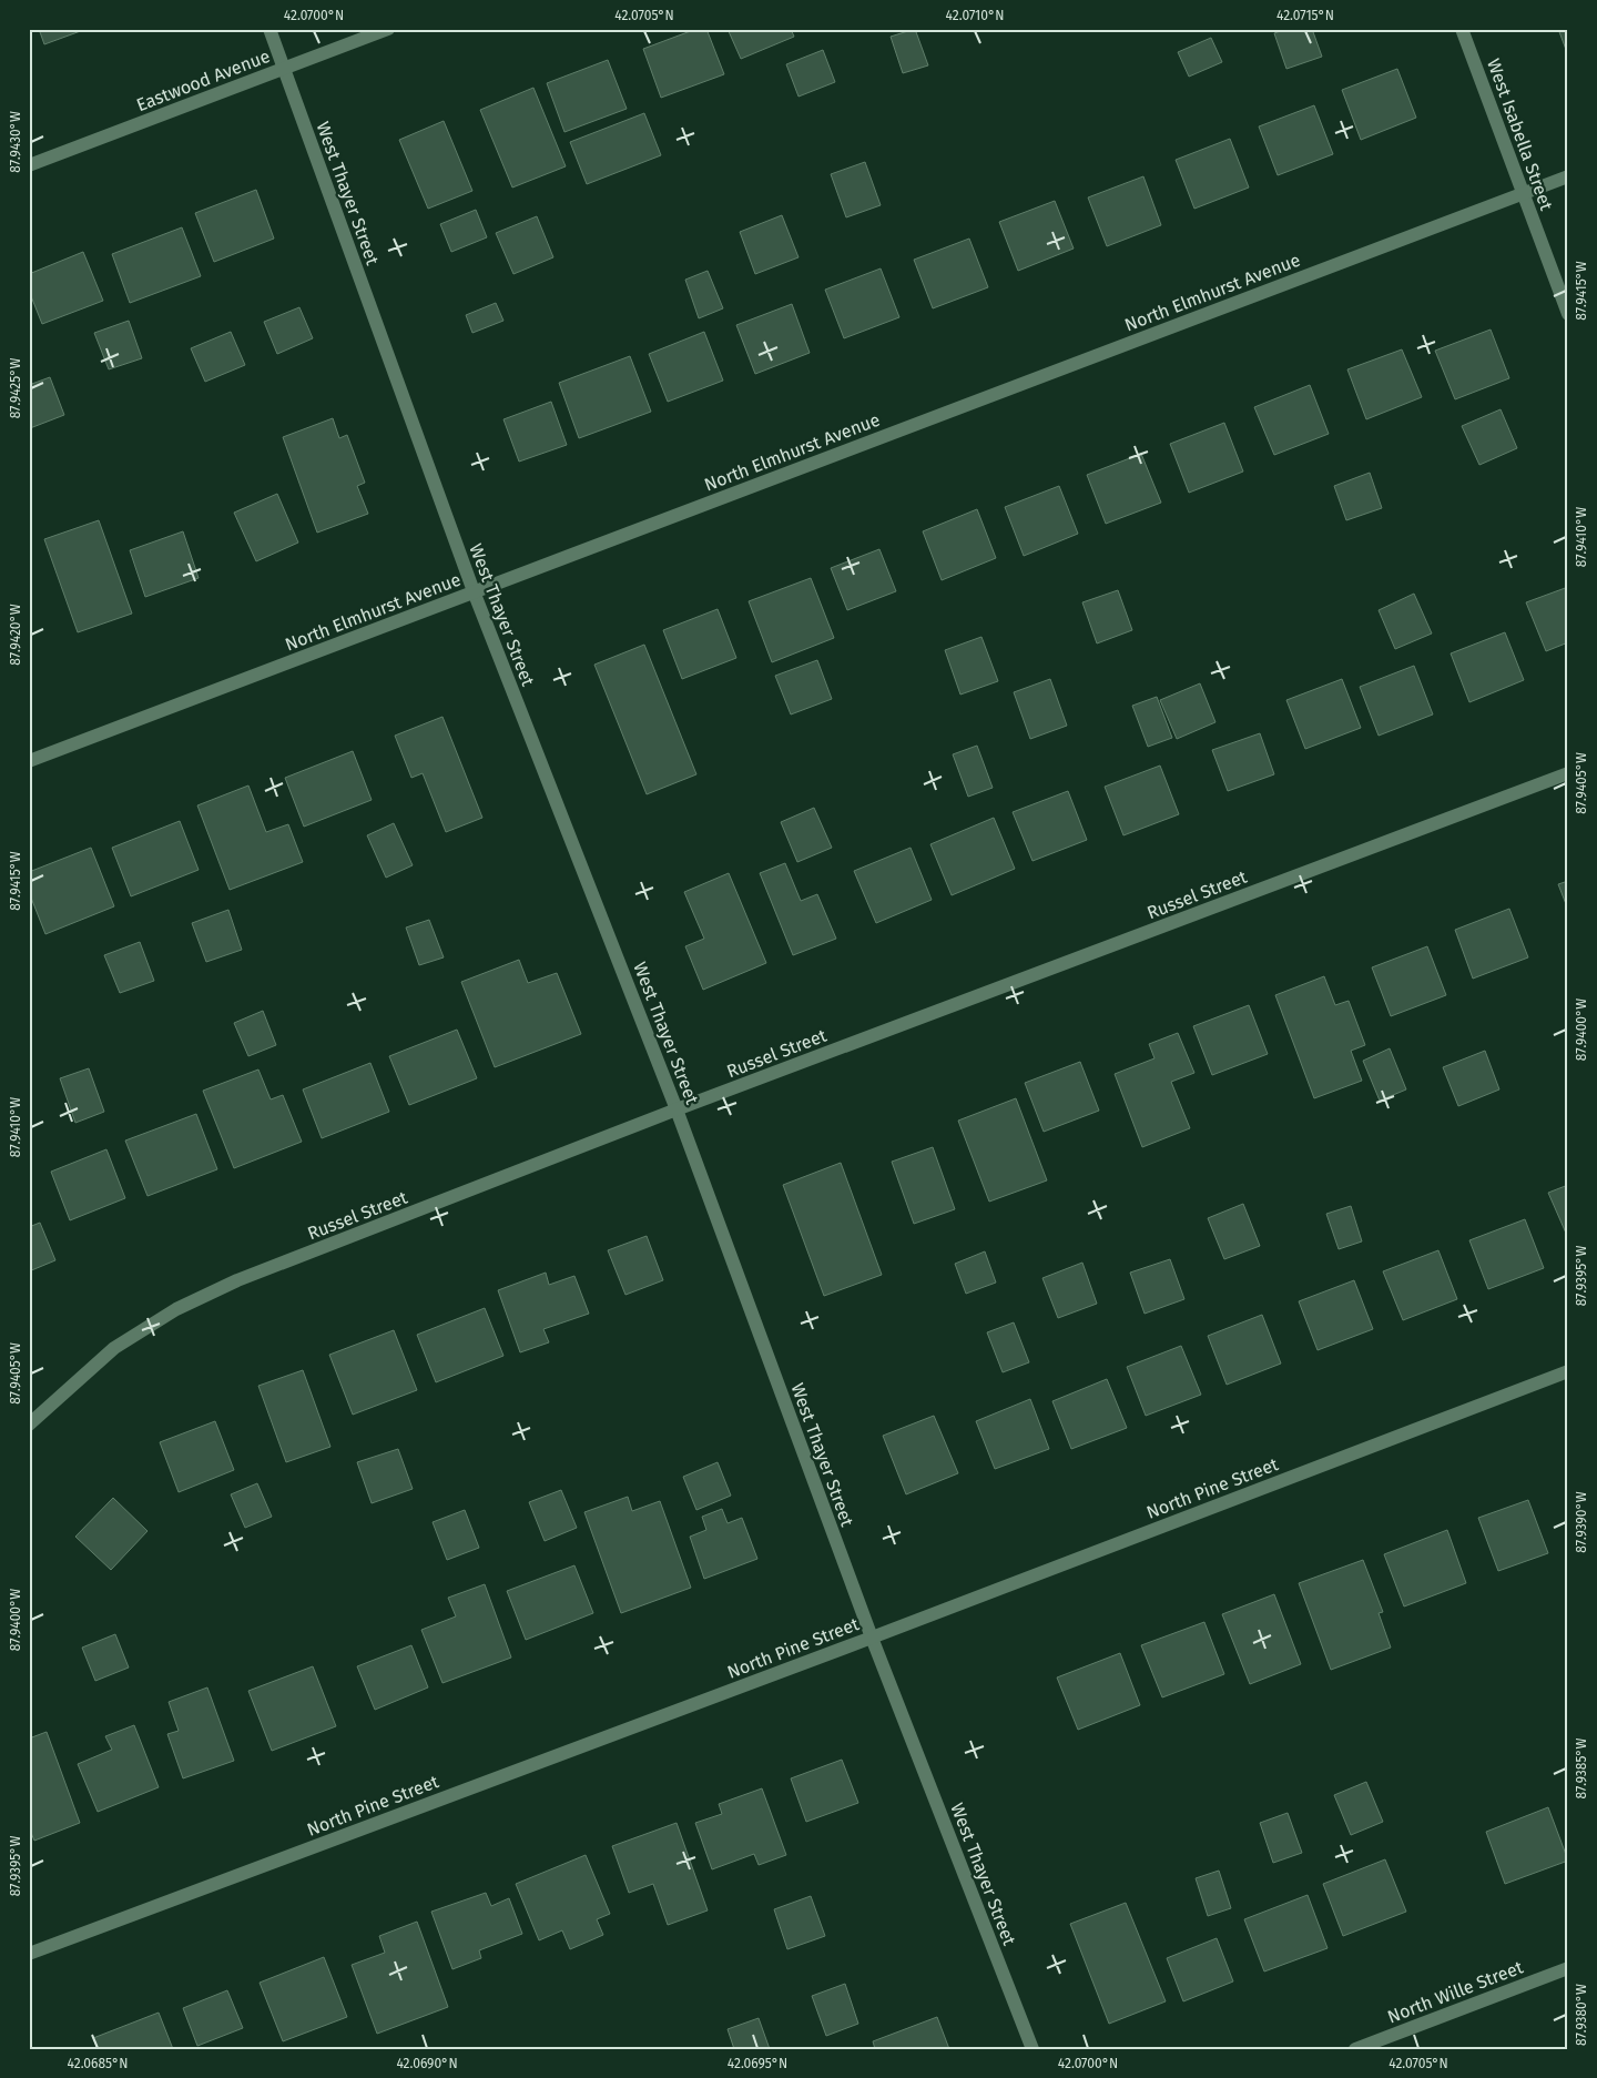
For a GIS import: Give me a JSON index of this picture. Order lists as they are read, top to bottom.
{
  "streets": {
    "street": [
      "Eastwood Avenue",
      "West Isabella Street",
      "West Thayer Street",
      "North Elmhurst Avenue",
      "Russel Street",
      "North Pine Street",
      "North Wille Street"
    ]
  },
  "crossings": [
    ["Eastwood Avenue", "West Thayer Street"],
    ["West Isabella Street", "North Elmhurst Avenue"],
    ["West Thayer Street", "North Elmhurst Avenue"],
    ["West Thayer Street", "Russel Street"],
    ["West Thayer Street", "North Pine Street"]
  ],
  "coordinates": [
    "42.0700°N",
    "42.0705°N",
    "42.0710°N",
    "42.0715°N",
    "87.9430°W",
    "87.9415°W",
    "87.9425°W",
    "87.9410°W",
    "87.9420°W",
    "87.9405°W",
    "87.9400°W",
    "87.9395°W",
    "87.9390°W",
    "87.9385°W",
    "87.9380°W",
    "42.0685°N",
    "42.0690°N",
    "42.0695°N"
  ]
}
